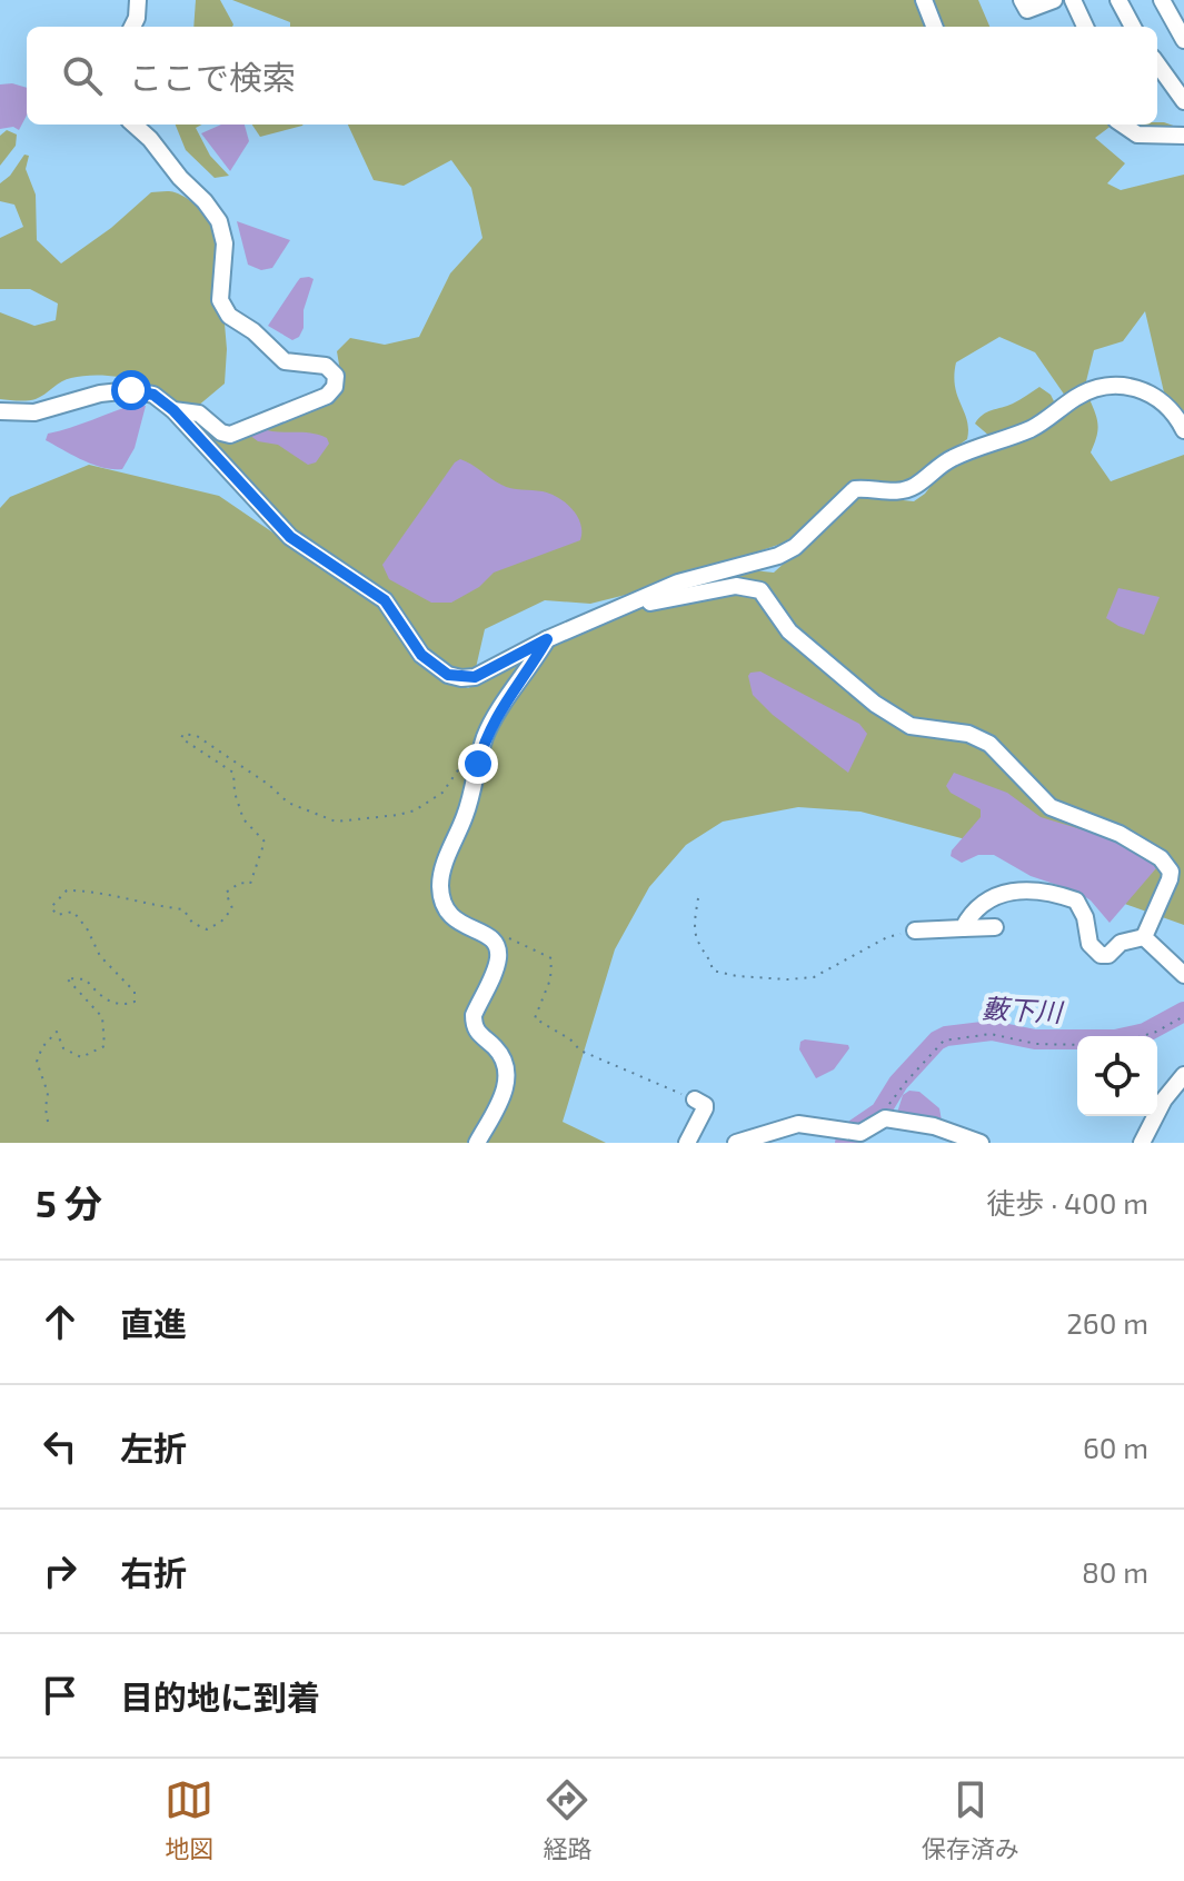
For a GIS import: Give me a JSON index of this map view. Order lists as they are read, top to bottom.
{
  "water": ["藪下川"],
  "page": {
    "search": "ここで検索",
    "heading": ["5 分", "徒歩 · 400 m"],
    "list": [
      ["直進", "260 m"],
      ["左折", "60 m"],
      ["右折", "80 m"],
      "目的地に到着"
    ],
    "nav": ["地図", "経路", "保存済み"]
  }
}
